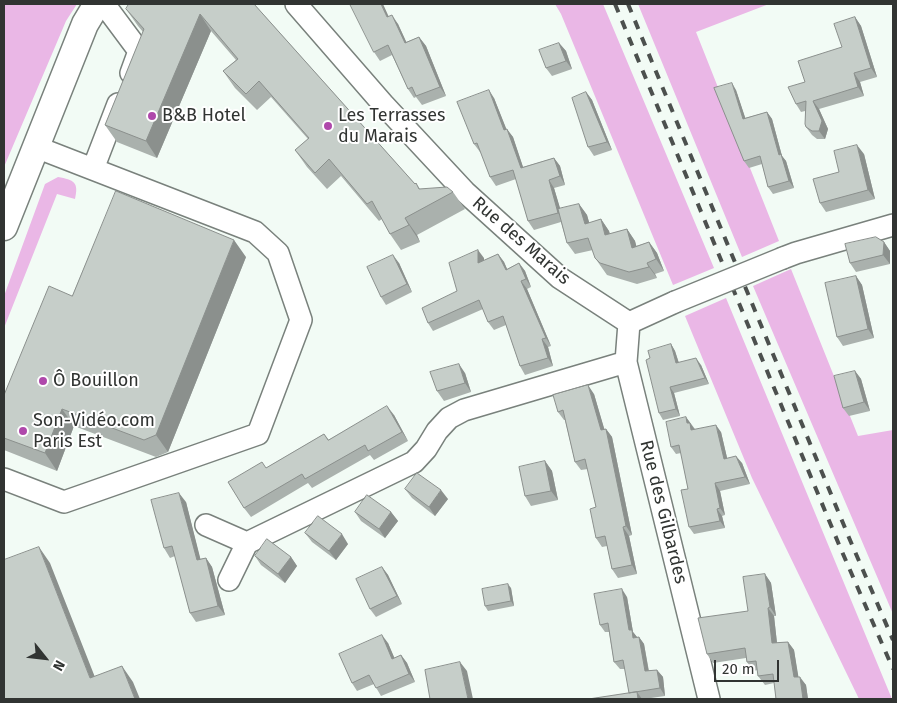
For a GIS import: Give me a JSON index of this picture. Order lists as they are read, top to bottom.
{
  "streets": {
    "street": ["Rue des Marais", "Rue des Gilbardes"]
  },
  "crossings": [
    ["Rue des Marais", "Rue des Gilbardes"]
  ],
  "places": [
    "B&B Hotel",
    "Les Terrasses du Marais",
    "Ô Bouillon",
    "Son-Vidéo.com Paris Est"
  ],
  "scale_bar": "20 m",
  "north": "bottom right"
}
